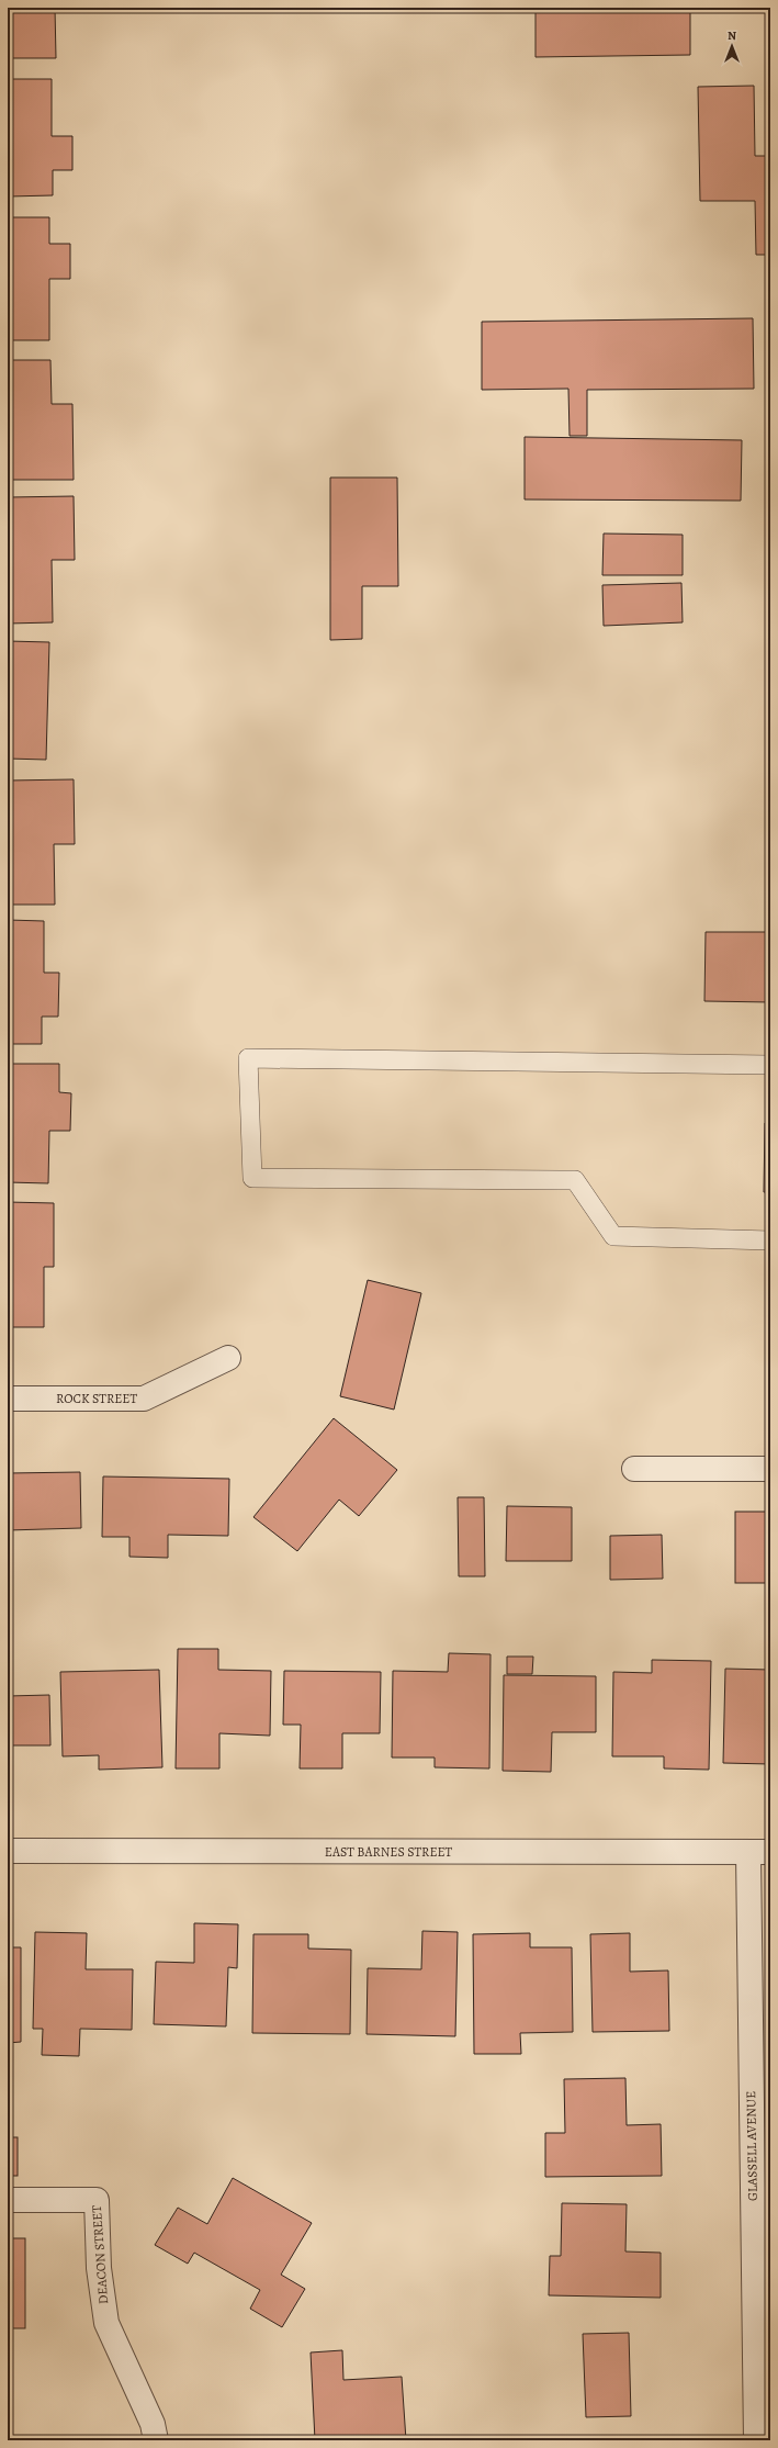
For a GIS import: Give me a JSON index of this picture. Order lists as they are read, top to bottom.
{
  "streets": {
    "street": [
      "ROCK STREET",
      "EAST BARNES STREET",
      "GLASSELL AVENUE",
      "DEACON STREET"
    ]
  },
  "crossings": [
    ["EAST BARNES STREET", "GLASSELL AVENUE"]
  ],
  "north": "top"
}
